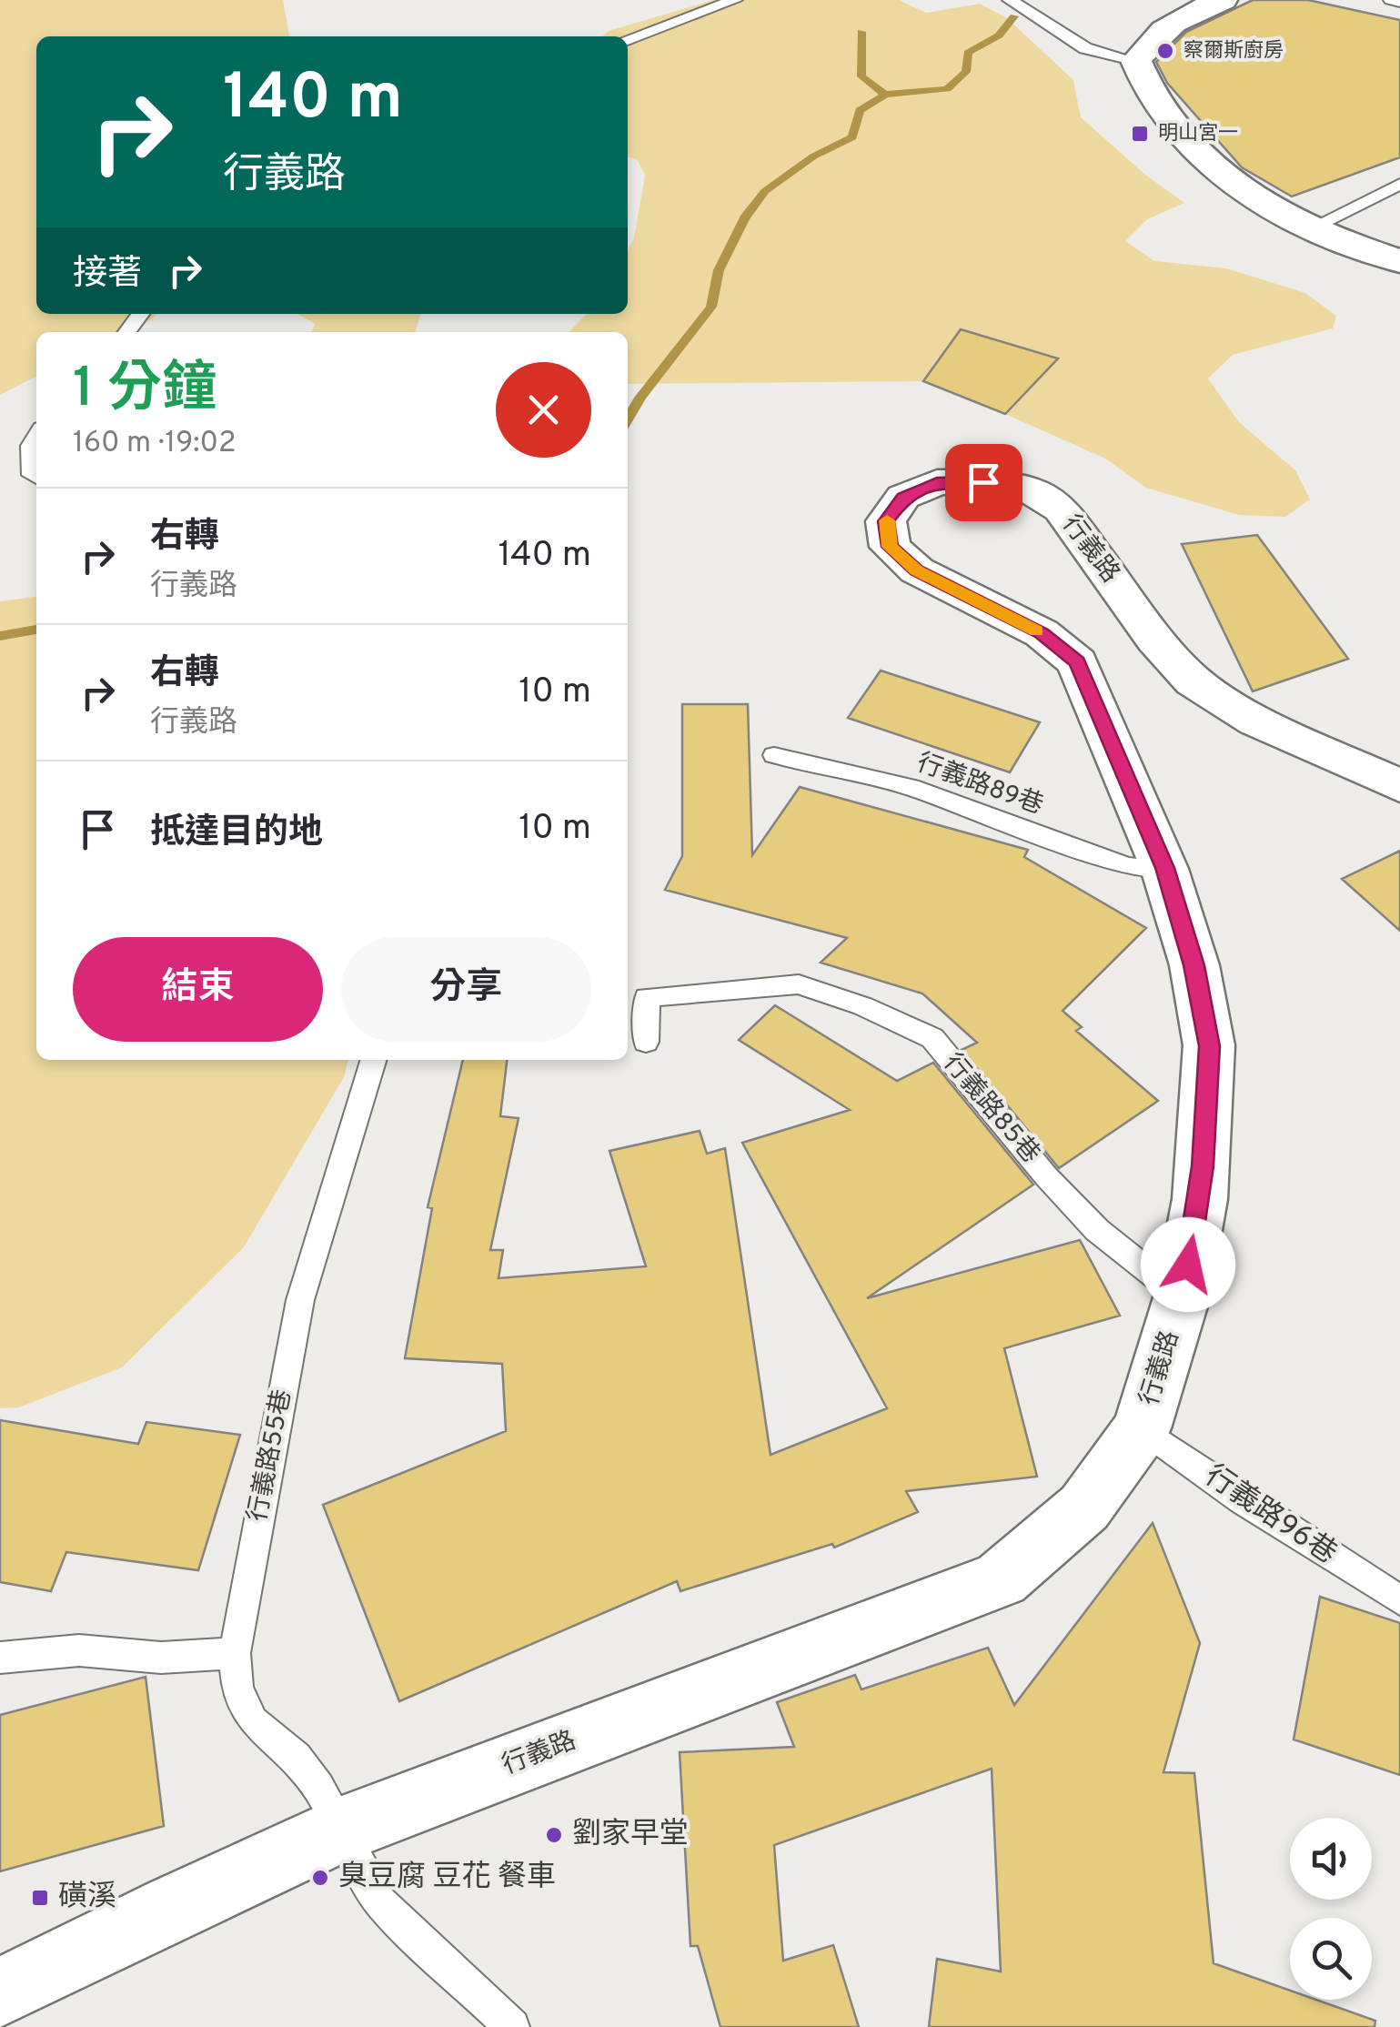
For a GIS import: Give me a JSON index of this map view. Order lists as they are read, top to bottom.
{
  "streets": {
    "street": ["行義路"],
    "lane": [
      "行義路89巷",
      "行義路85巷",
      "行義路55巷",
      "行義路96巷"
    ]
  },
  "crossings": [
    ["行義路", "行義路89巷"],
    ["行義路", "行義路85巷"],
    ["行義路", "行義路55巷"],
    ["行義路", "行義路96巷"]
  ],
  "places": {
    "other": ["察爾斯廚房", "劉家早堂", "臭豆腐 豆花 餐車"],
    "transit": ["明山宮一", "磺溪"]
  },
  "page": {
    "turn": ["140 m", "行義路"],
    "then": "接著",
    "heading": ["1 分鐘", "160 m · 19:02"],
    "list": [
      {
        "name": "右轉",
        "note": "行義路",
        "value": "140 m"
      },
      {
        "name": "右轉",
        "note": "行義路",
        "value": "10 m"
      },
      {
        "name": "抵達目的地",
        "value": "10 m"
      }
    ],
    "buttons": ["結束", "分享"]
  }
}
